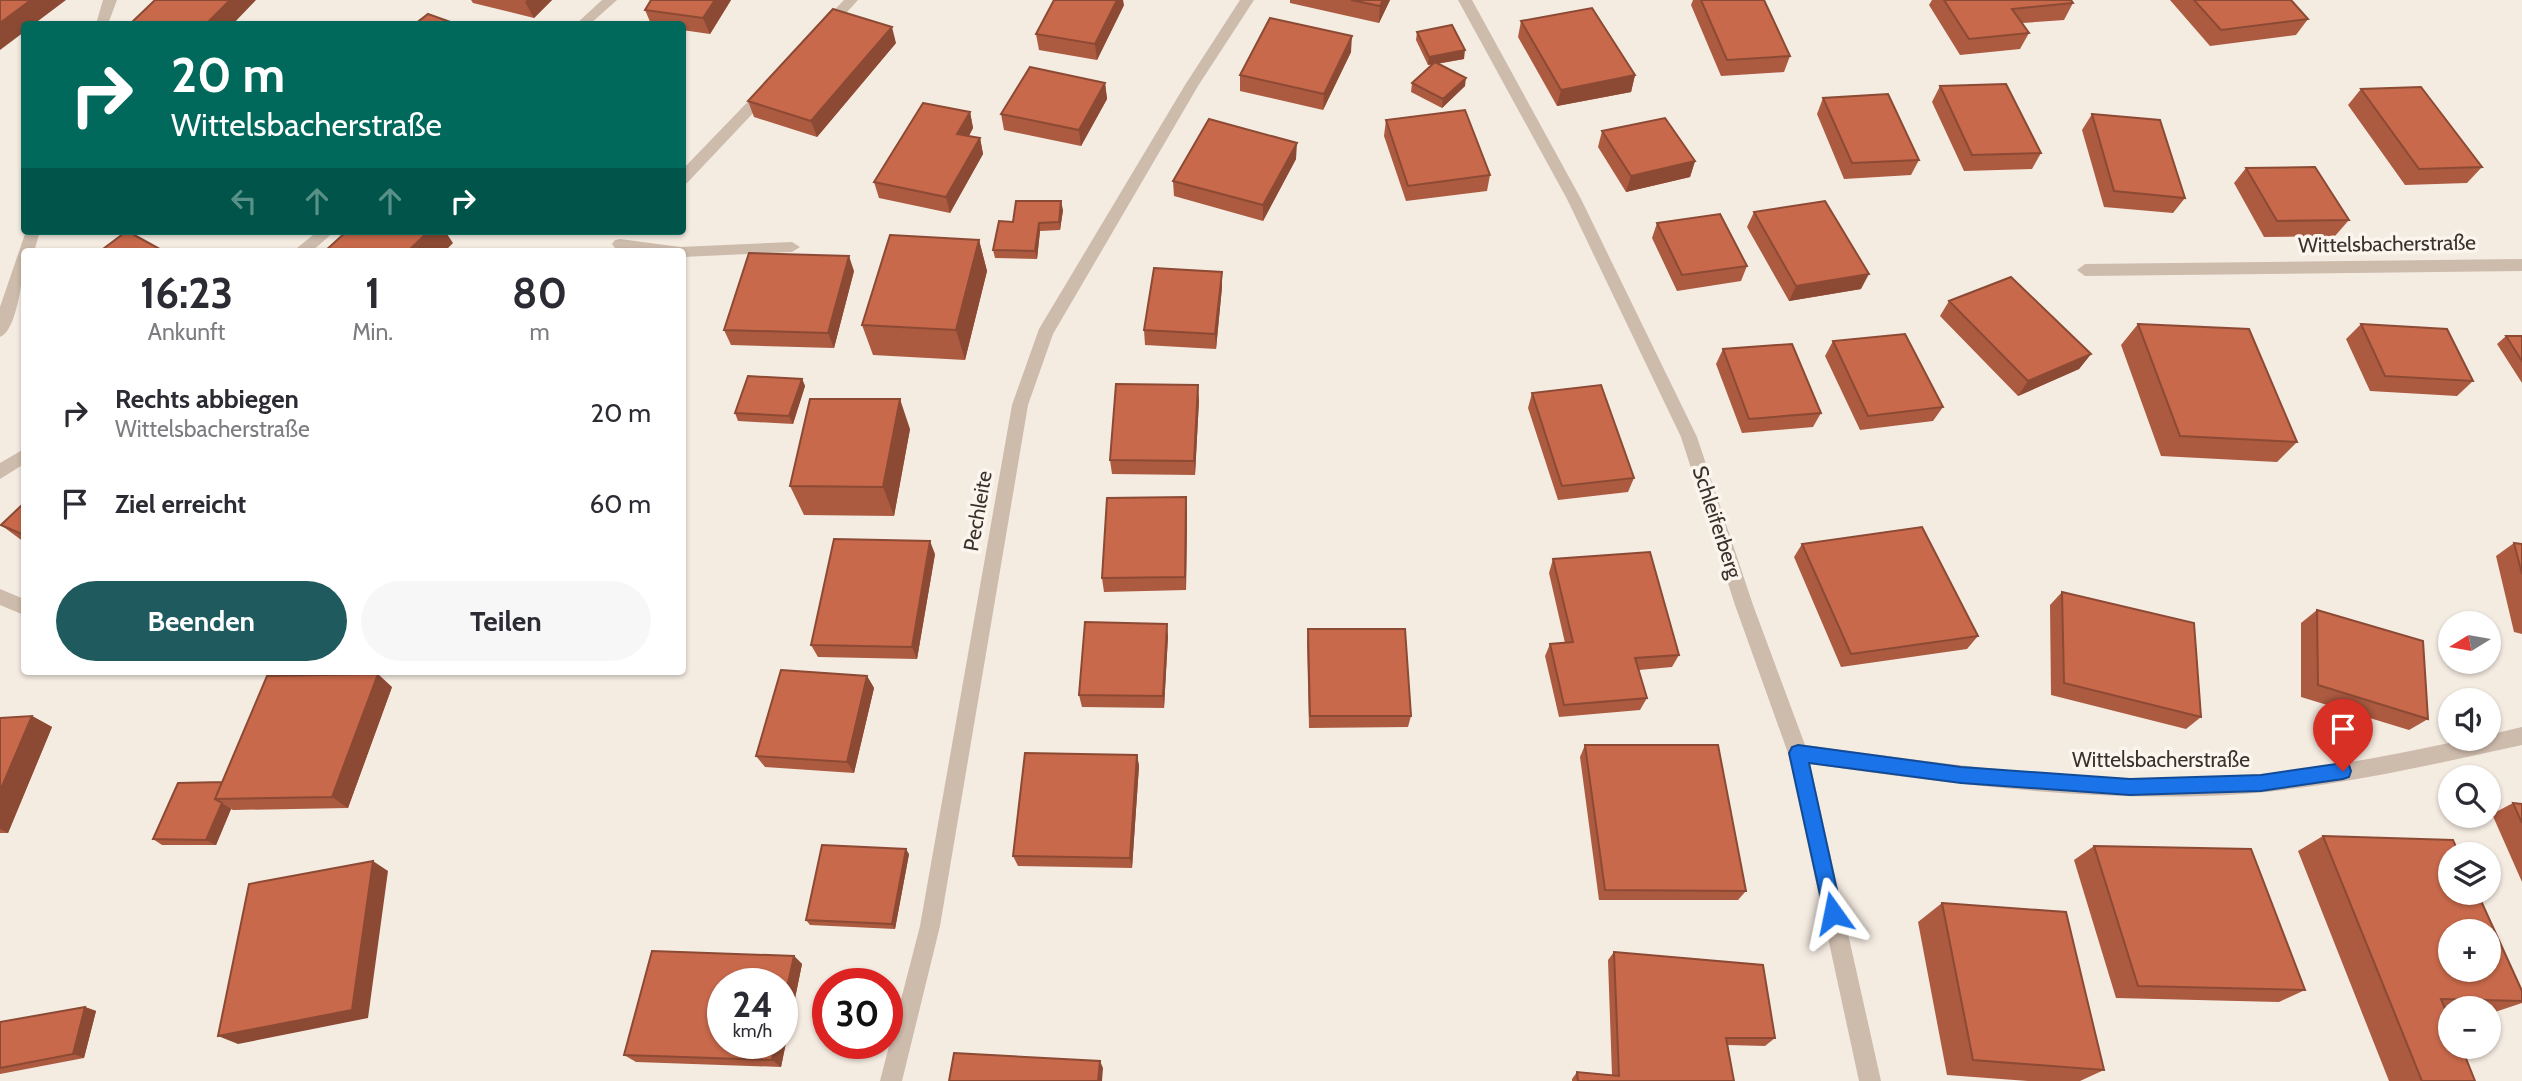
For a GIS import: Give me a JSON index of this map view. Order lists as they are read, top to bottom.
{
  "streets": {
    "street": ["Wittelsbacherstraße", "Pechleite", "Schleiferberg"]
  },
  "crossings": [
    ["Wittelsbacherstraße", "Schleiferberg"]
  ],
  "north": "left",
  "page": {
    "turn": ["20 m", "Wittelsbacherstraße"],
    "eta": [
      "16:23",
      "Ankunft",
      "1",
      "Min.",
      "80",
      "m"
    ],
    "list": [
      {
        "name": "Rechts abbiegen",
        "note": "Wittelsbacherstraße",
        "value": "20 m"
      },
      {
        "name": "Ziel erreicht",
        "value": "60 m"
      }
    ],
    "buttons": ["Beenden", "Teilen"],
    "map_buttons": ["+", "−"],
    "speed": "24 km/h",
    "limit": "30"
  }
}
